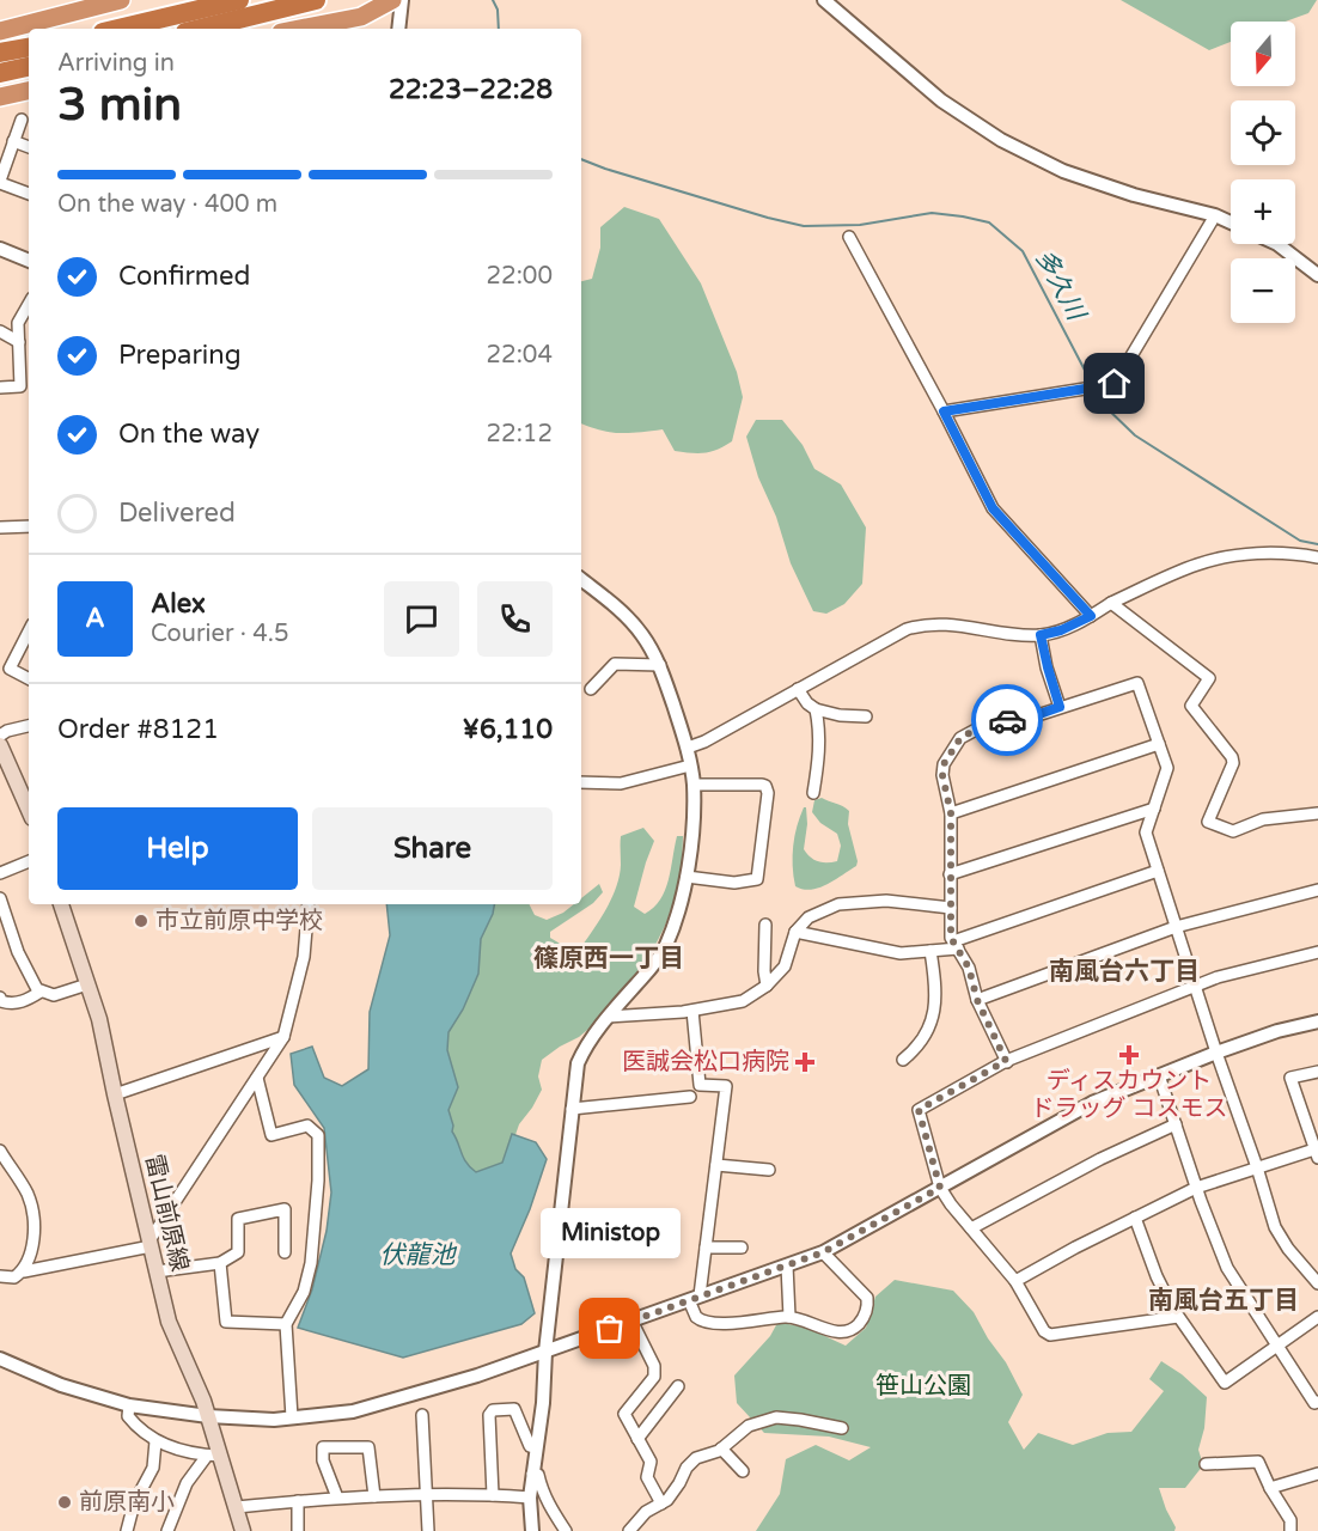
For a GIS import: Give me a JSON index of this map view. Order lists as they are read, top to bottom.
{
  "streets": {
    "main road": ["雷山前原線"]
  },
  "districts": ["篠原西一丁目", "南風台六丁目", "南風台五丁目"],
  "water": ["多久川", "伏龍池"],
  "parks": ["笹山公園"],
  "places": {
    "other": ["市立前原中学校", "Ministop", "前原南小"],
    "health": ["ディスカウント ドラッグ コスモス", "医誠会松口病院"]
  },
  "north": "bottom",
  "page": {
    "map_buttons": ["+", "−"],
    "heading": ["3 min", "Arriving in", "22:23–22:28"],
    "panel": [
      "Alex",
      "Courier · 4.5",
      "Order #8121",
      "¥6,110"
    ],
    "bar": "On the way · 400 m",
    "list": [
      ["Confirmed", "22:00"],
      ["Preparing", "22:04"],
      ["On the way", "22:12"],
      "Delivered"
    ],
    "round": "A",
    "buttons": ["Help", "Share"],
    "bubble": "Ministop"
  }
}
